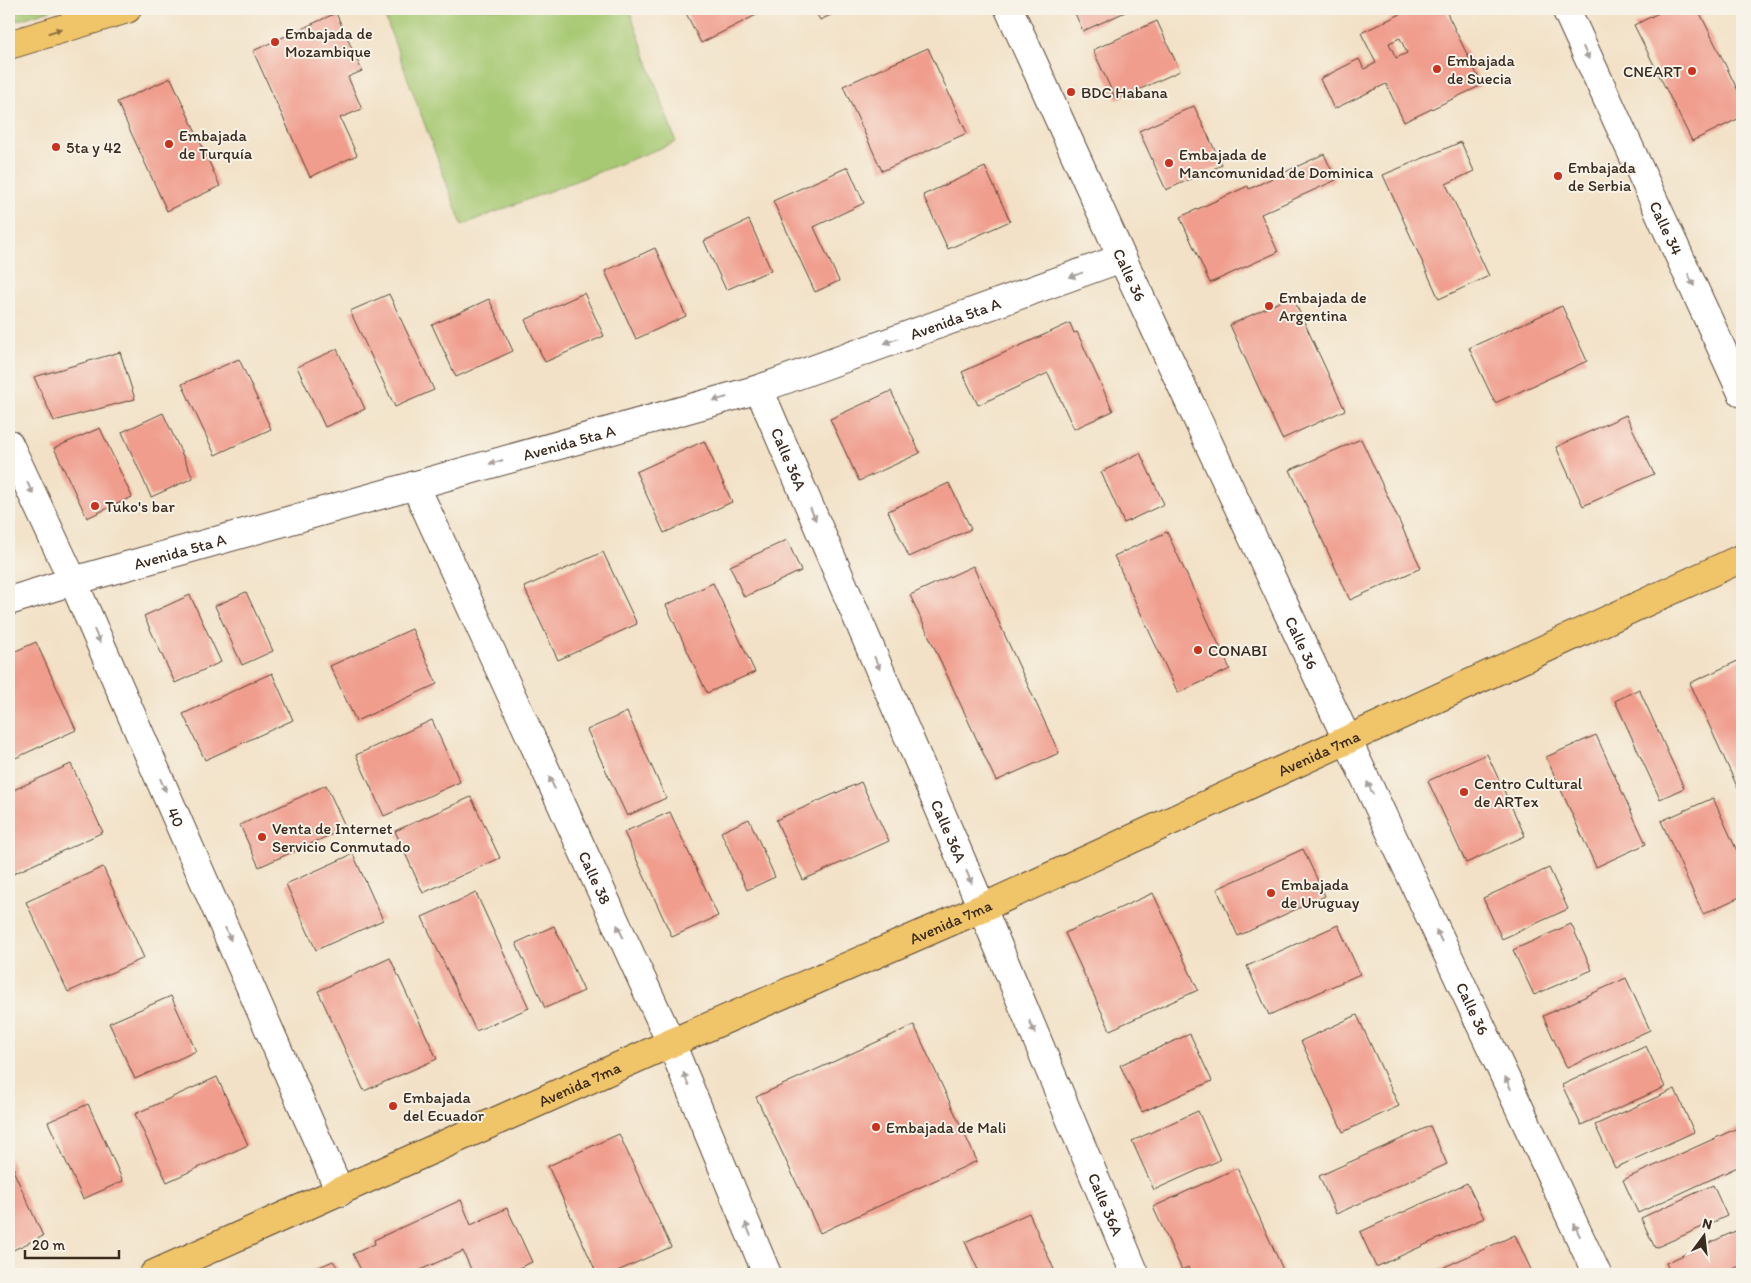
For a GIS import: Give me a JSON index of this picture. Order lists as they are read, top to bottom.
{
  "streets": {
    "main road": ["Avenida 7ma"],
    "street": [
      "Calle 34",
      "Calle 36",
      "Avenida 5ta A",
      "Calle 36A",
      "40",
      "Calle 38"
    ]
  },
  "crossings": [
    ["Calle 36", "Avenida 5ta A"],
    ["Calle 36", "Avenida 7ma"],
    ["Avenida 5ta A", "Calle 36A"],
    ["Avenida 5ta A", "40"],
    ["Avenida 5ta A", "Calle 38"],
    ["Calle 36A", "Avenida 7ma"],
    ["Avenida 7ma", "40"],
    ["Avenida 7ma", "Calle 38"]
  ],
  "one_way": [
    "Calle 34",
    "Calle 36",
    "Avenida 5ta A",
    "Calle 36A",
    "40",
    "Calle 38"
  ],
  "places": [
    "Embajada de Mozambique",
    "Embajada de Suecia",
    "CNEART",
    "BDC Habana",
    "Embajada de Turquía",
    "5ta y 42",
    "Embajada de Mancomunidad de Dominica",
    "Embajada de Serbia",
    "Embajada de Argentina",
    "Tuko's bar",
    "CONABI",
    "Centro Cultural de ARTex",
    "Venta de Internet Servicio Conmutado",
    "Embajada de Uruguay",
    "Embajada del Ecuador",
    "Embajada de Mali"
  ],
  "scale_bar": "20 m",
  "north": "top"
}
